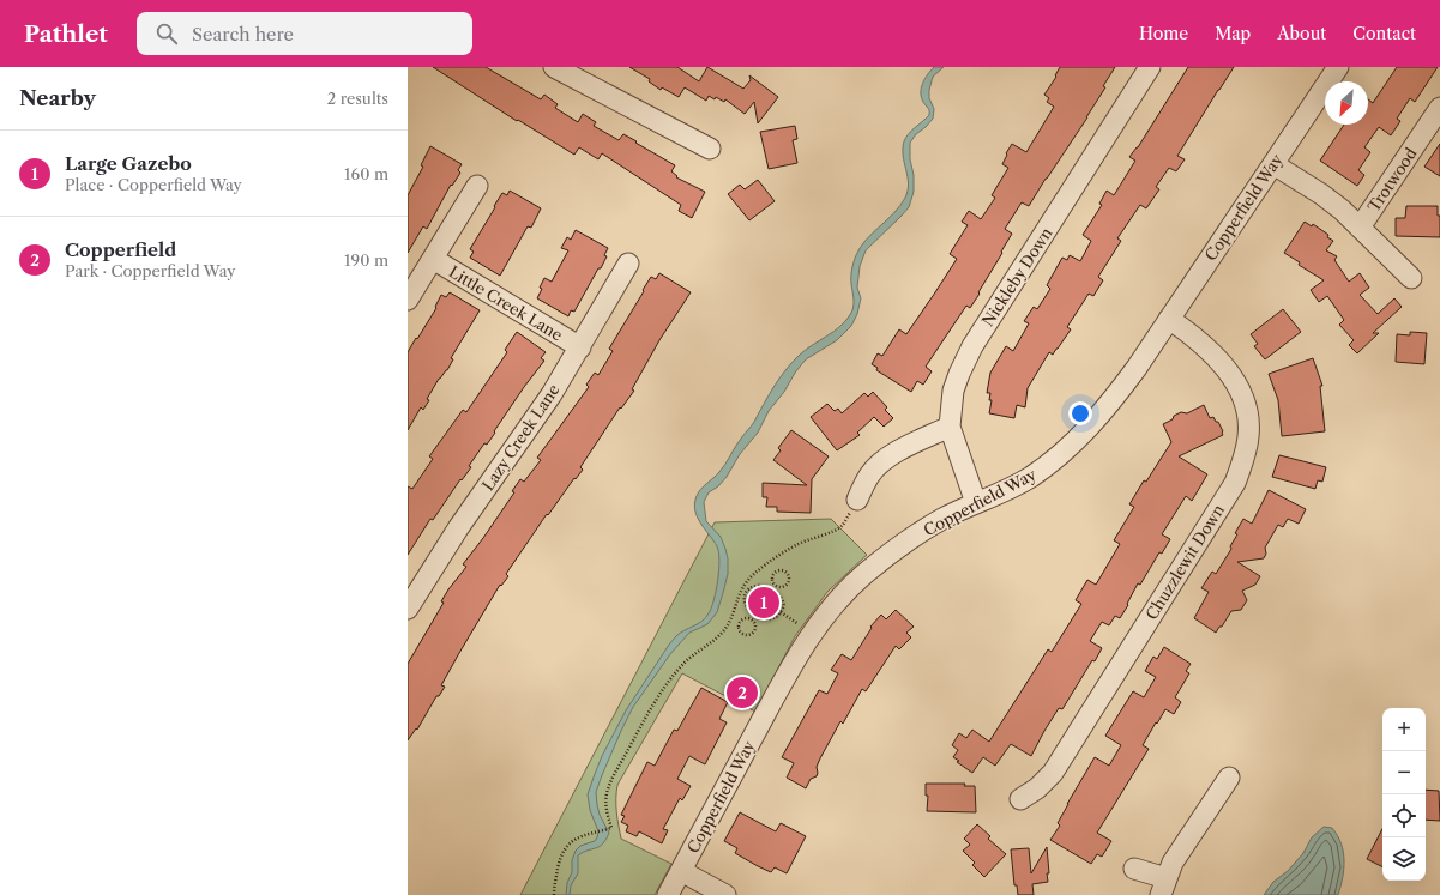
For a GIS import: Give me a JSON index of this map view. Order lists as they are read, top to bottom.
{
  "streets": {
    "street": [
      "Trotwood",
      "Copperfield Way",
      "Nickleby Down",
      "Little Creek Lane",
      "Lazy Creek Lane",
      "Chuzzlewit Down"
    ]
  },
  "crossings": [
    ["Copperfield Way", "Nickleby Down"],
    ["Copperfield Way", "Chuzzlewit Down"],
    ["Little Creek Lane", "Lazy Creek Lane"]
  ],
  "north": "bottom left",
  "page": {
    "header": "Pathlet",
    "search": "Search here",
    "nav": [
      "Home",
      "Map",
      "About",
      "Contact"
    ],
    "heading": ["Nearby", "2 results"],
    "list": [
      {
        "mark": "1",
        "name": "Large Gazebo",
        "note": "Place · Copperfield Way",
        "value": "160 m"
      },
      {
        "mark": "2",
        "name": "Copperfield",
        "note": "Park · Copperfield Way",
        "value": "190 m"
      }
    ],
    "pins": ["1", "2"],
    "map_buttons": ["+", "−"]
  }
}
